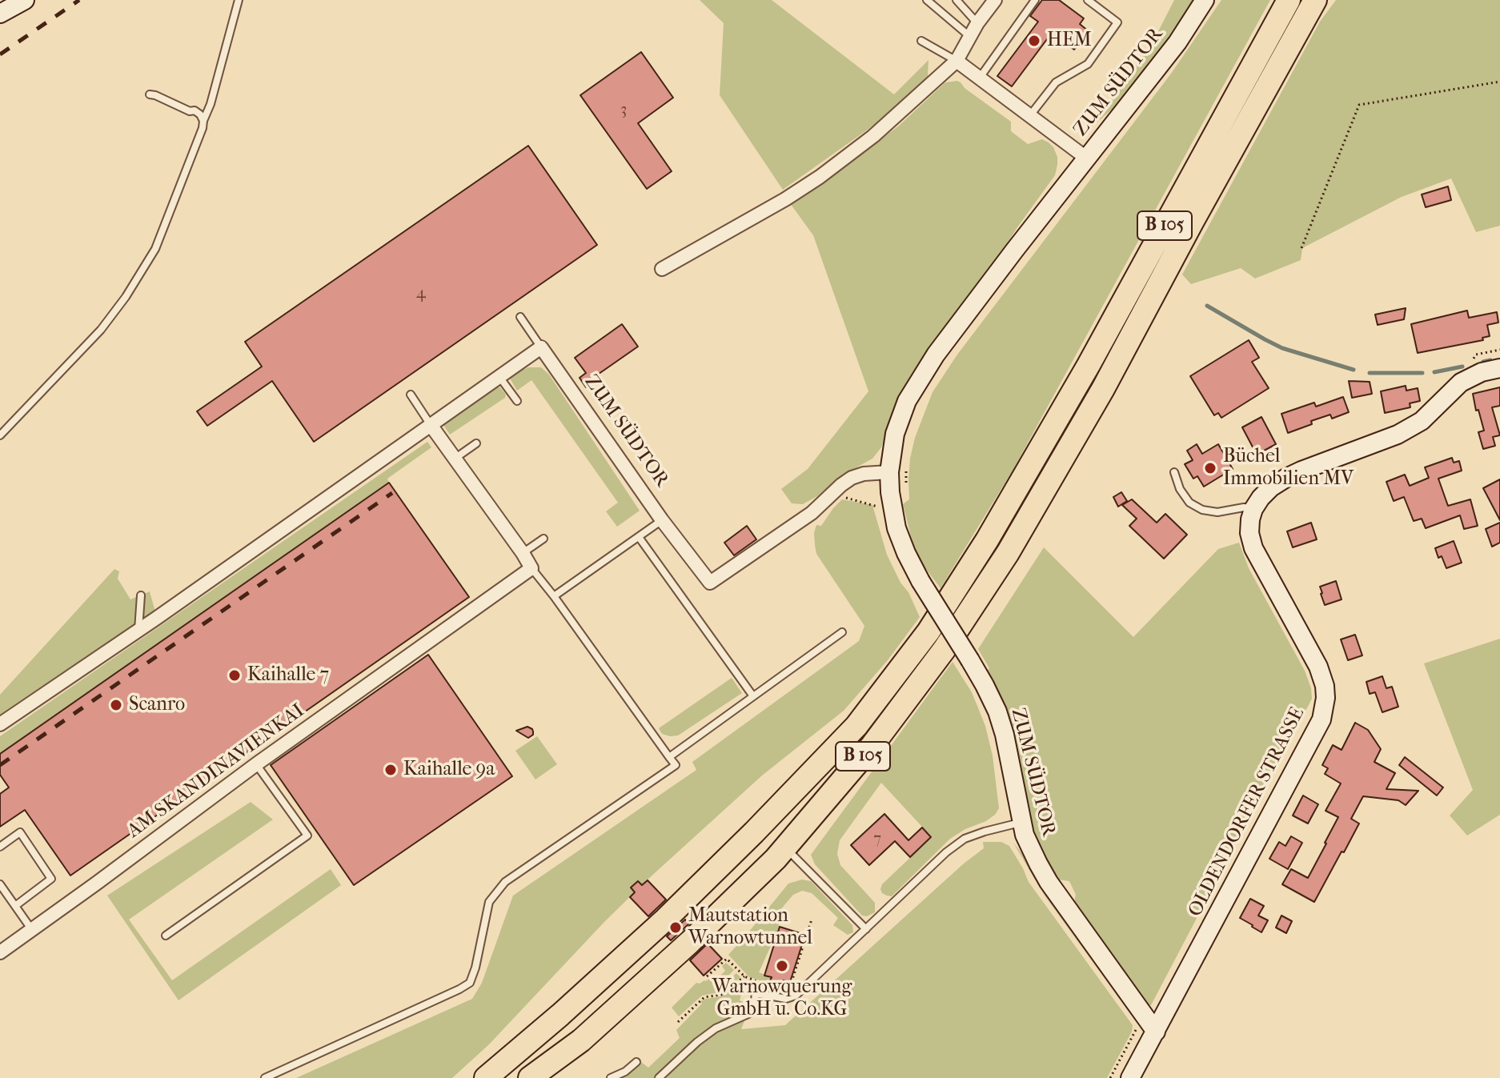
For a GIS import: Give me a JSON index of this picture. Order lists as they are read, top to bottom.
{
  "streets": {
    "highway": ["B 105"],
    "street": ["ZUM SÜDTOR", "AM SKANDINAVIENKAI", "OLDENDORFER STRASSE"]
  },
  "crossings": [
    ["ZUM SÜDTOR", "OLDENDORFER STRASSE"]
  ],
  "places": [
    "HEM",
    "Büchel Immobilien MV",
    "Kaihalle 7",
    "Scanro",
    "Kaihalle 9a",
    "Mautstation Warnowtunnel",
    "Warnowquerung GmbH u. Co.KG"
  ],
  "house_numbers": ["3", "4", "7"]
}
